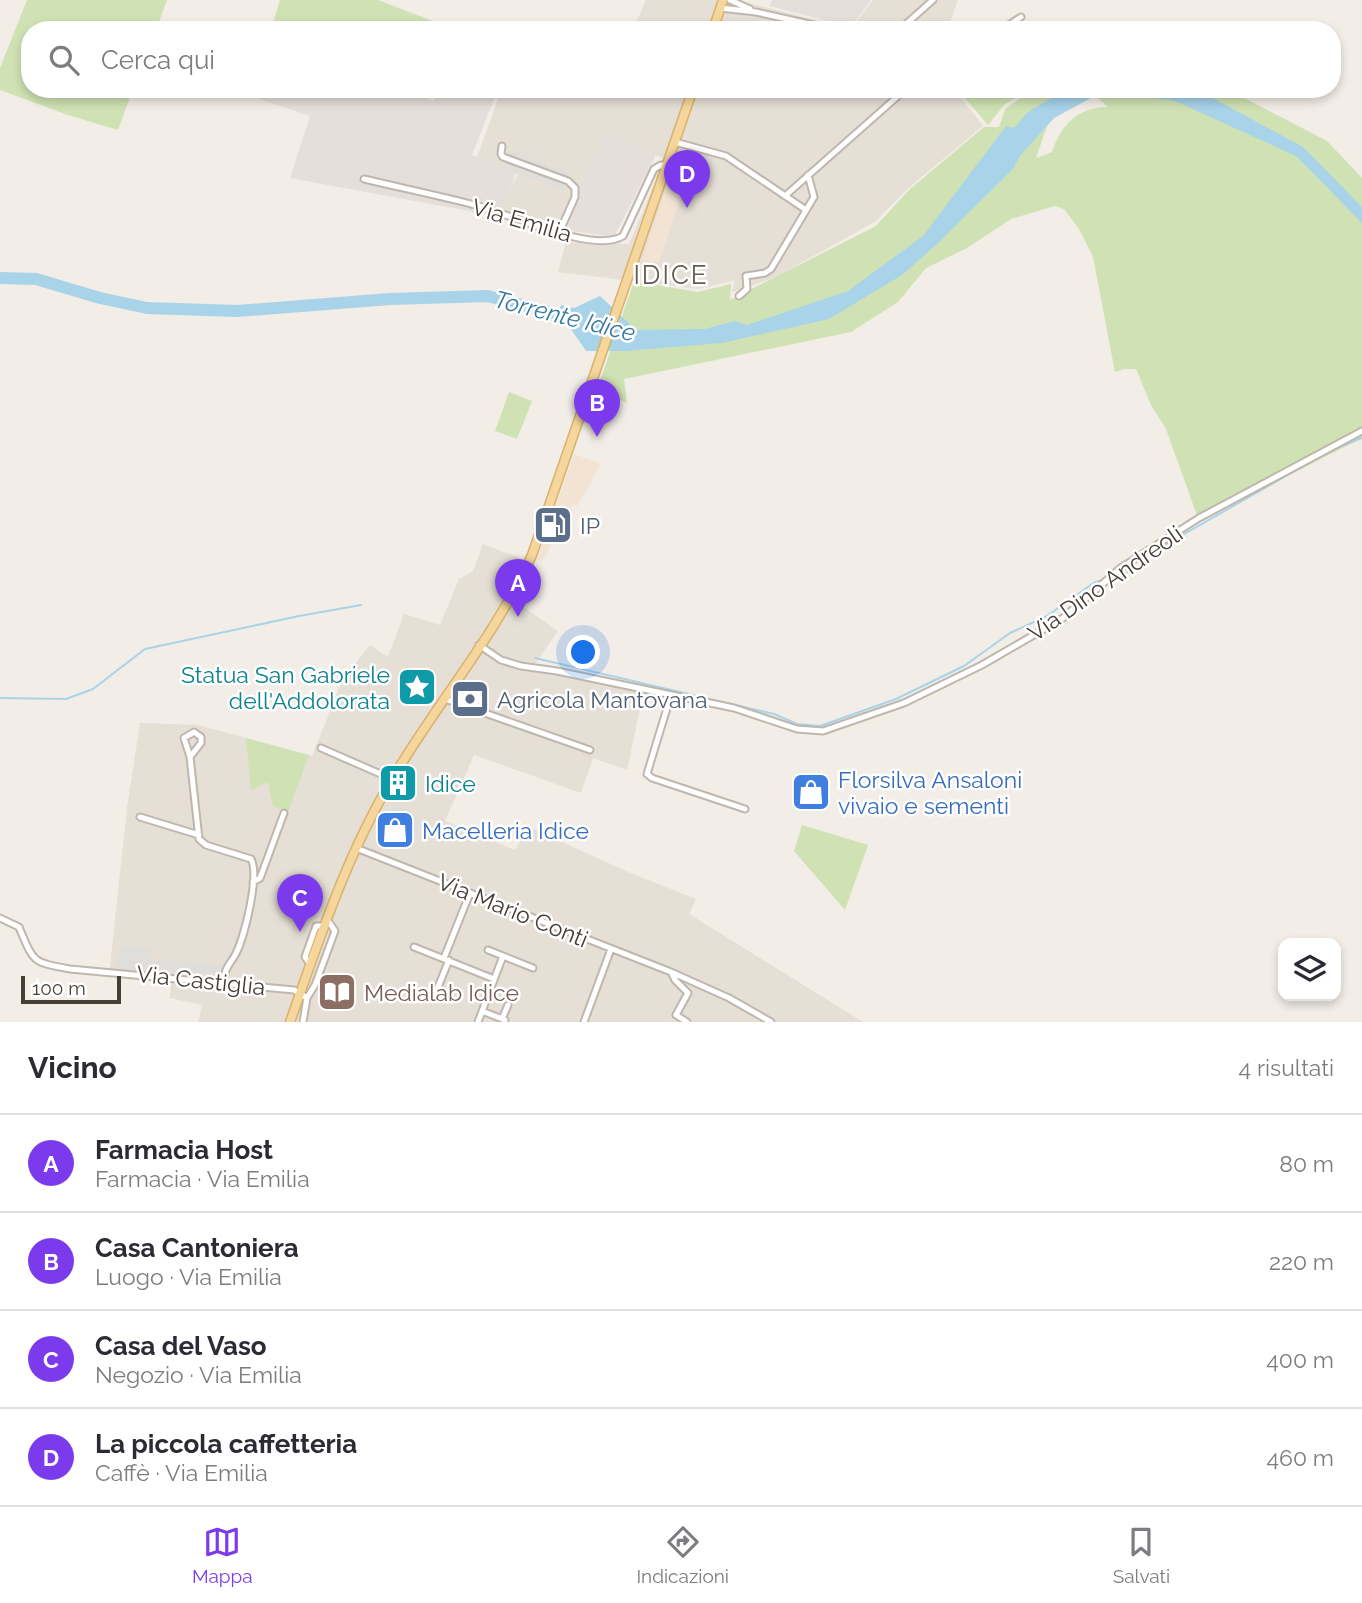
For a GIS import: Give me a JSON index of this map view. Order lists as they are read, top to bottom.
{
  "streets": {
    "main road": ["Via Emilia"],
    "street": ["Via Dino Andreoli", "Via Mario Conti", "Via Castiglia"]
  },
  "crossings": [
    ["Via Emilia", "Via Dino Andreoli"],
    ["Via Emilia", "Via Mario Conti"],
    ["Via Emilia", "Via Castiglia"]
  ],
  "districts": ["IDICE"],
  "water": ["Torrente Idice"],
  "places": {
    "fuel station": ["IP"],
    "place": ["Statua San Gabriele dell'Addolorata"],
    "bank": ["Agricola Mantovana"],
    "building": ["Idice"],
    "shop": ["Florsilva Ansaloni vivaio e sementi", "Macelleria Idice"],
    "library": ["Medialab Idice"]
  },
  "scale_bar": "100 m",
  "page": {
    "search": "Cerca qui",
    "pins": [
      "D",
      "B",
      "A",
      "C"
    ],
    "scale": "100 m",
    "heading": ["Vicino", "4 risultati"],
    "list": [
      {
        "mark": "A",
        "name": "Farmacia Host",
        "note": "Farmacia · Via Emilia",
        "value": "80 m"
      },
      {
        "mark": "B",
        "name": "Casa Cantoniera",
        "note": "Luogo · Via Emilia",
        "value": "220 m"
      },
      {
        "mark": "C",
        "name": "Casa del Vaso",
        "note": "Negozio · Via Emilia",
        "value": "400 m"
      },
      {
        "mark": "D",
        "name": "La piccola caffetteria",
        "note": "Caffè · Via Emilia",
        "value": "460 m"
      }
    ],
    "nav": ["Mappa", "Indicazioni", "Salvati"]
  }
}
